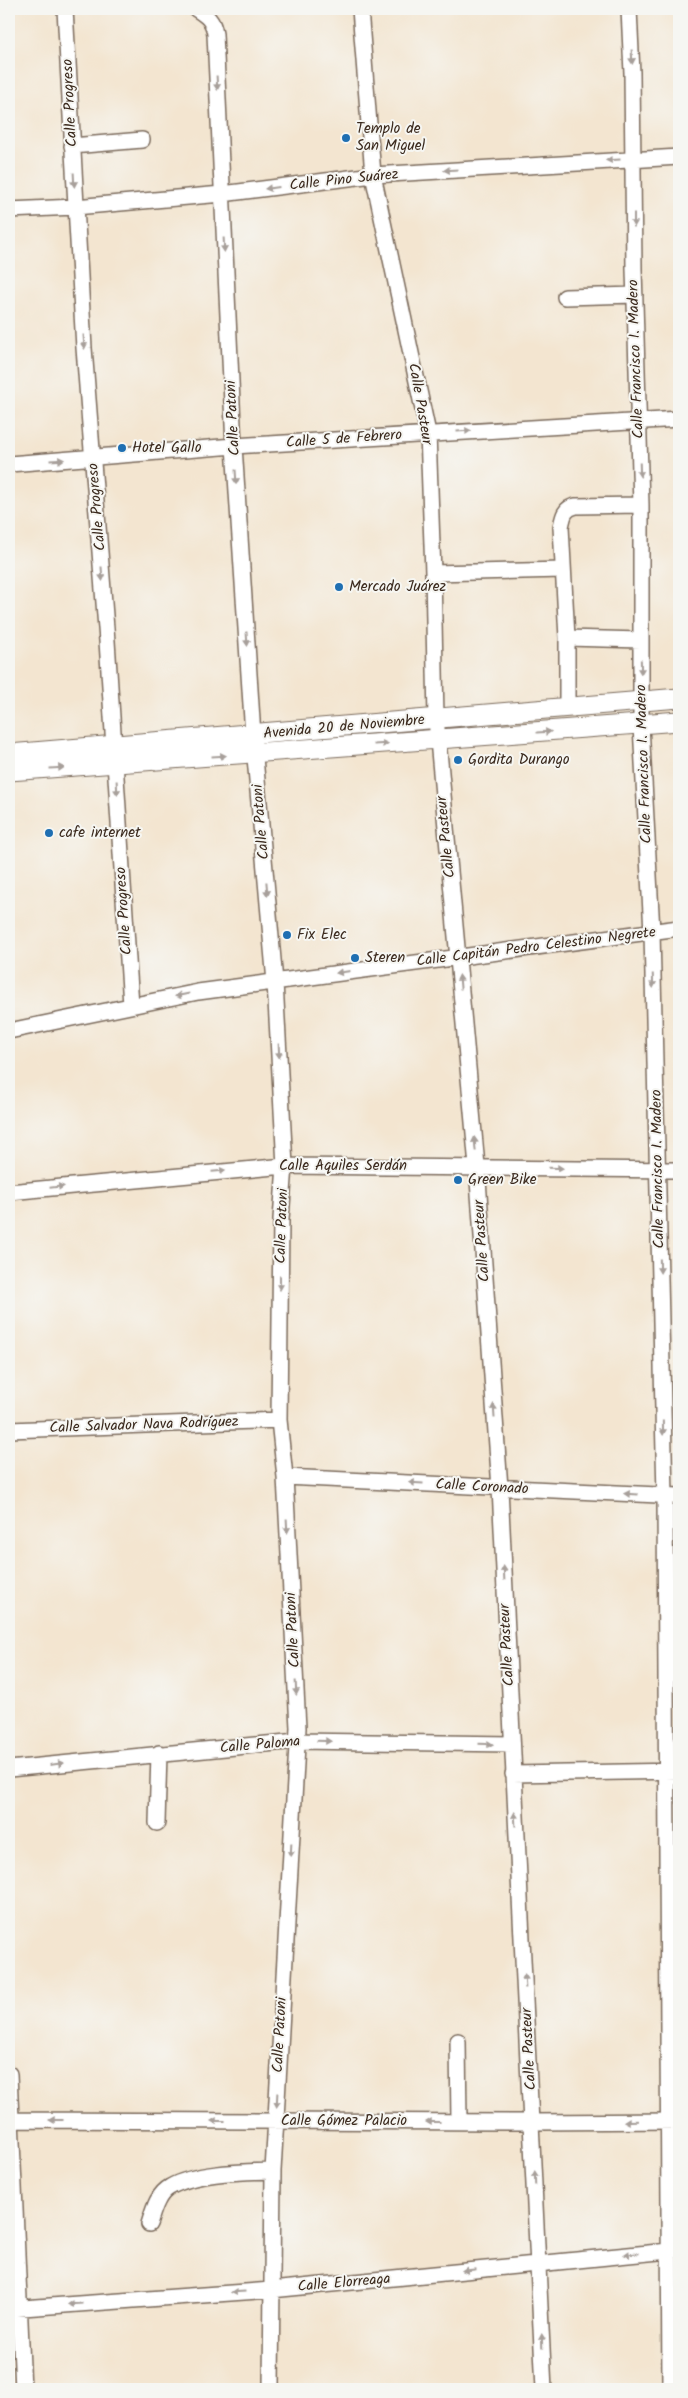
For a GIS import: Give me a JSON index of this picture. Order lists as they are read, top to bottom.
{
  "streets": {
    "main road": ["Avenida 20 de Noviembre"],
    "street": [
      "Calle Progreso",
      "Calle Pino Suárez",
      "Calle Francisco I. Madero",
      "Calle Pasteur",
      "Calle Patoni",
      "Calle 5 de Febrero",
      "Calle Capitán Pedro Celestino Negrete",
      "Calle Aquiles Serdán",
      "Calle Salvador Nava Rodríguez",
      "Calle Coronado",
      "Calle Paloma",
      "Calle Gómez Palacio",
      "Calle Elorreaga"
    ]
  },
  "crossings": [
    ["Calle Progreso", "Calle Pino Suárez"],
    ["Calle Progreso", "Calle 5 de Febrero"],
    ["Calle Progreso", "Avenida 20 de Noviembre"],
    ["Calle Progreso", "Calle Capitán Pedro Celestino Negrete"],
    ["Calle Pino Suárez", "Calle Francisco I. Madero"],
    ["Calle Pino Suárez", "Calle Pasteur"],
    ["Calle Pino Suárez", "Calle Patoni"],
    ["Calle Francisco I. Madero", "Calle 5 de Febrero"],
    ["Calle Francisco I. Madero", "Avenida 20 de Noviembre"],
    ["Calle Francisco I. Madero", "Calle Capitán Pedro Celestino Negrete"],
    ["Calle Francisco I. Madero", "Calle Aquiles Serdán"],
    ["Calle Francisco I. Madero", "Calle Coronado"],
    ["Calle Francisco I. Madero", "Calle Gómez Palacio"],
    ["Calle Francisco I. Madero", "Calle Elorreaga"],
    ["Calle Pasteur", "Calle 5 de Febrero"],
    ["Calle Pasteur", "Avenida 20 de Noviembre"],
    ["Calle Pasteur", "Calle Capitán Pedro Celestino Negrete"],
    ["Calle Pasteur", "Calle Aquiles Serdán"],
    ["Calle Pasteur", "Calle Coronado"],
    ["Calle Pasteur", "Calle Paloma"],
    ["Calle Pasteur", "Calle Gómez Palacio"],
    ["Calle Pasteur", "Calle Elorreaga"],
    ["Calle Patoni", "Calle 5 de Febrero"],
    ["Calle Patoni", "Avenida 20 de Noviembre"],
    ["Calle Patoni", "Calle Capitán Pedro Celestino Negrete"],
    ["Calle Patoni", "Calle Aquiles Serdán"],
    ["Calle Patoni", "Calle Salvador Nava Rodríguez"],
    ["Calle Patoni", "Calle Coronado"],
    ["Calle Patoni", "Calle Paloma"],
    ["Calle Patoni", "Calle Gómez Palacio"],
    ["Calle Patoni", "Calle Elorreaga"]
  ],
  "one_way": [
    "Calle Progreso",
    "Calle Pino Suárez",
    "Calle Francisco I. Madero",
    "Calle Pasteur",
    "Calle Patoni",
    "Calle 5 de Febrero",
    "Calle Capitán Pedro Celestino Negrete",
    "Calle Aquiles Serdán",
    "Calle Coronado",
    "Calle Paloma",
    "Calle Gómez Palacio",
    "Calle Elorreaga"
  ],
  "places": [
    "Templo de San Miguel",
    "Hotel Gallo",
    "Mercado Juárez",
    "Gordita Durango",
    "cafe internet",
    "Fix Elec",
    "Steren",
    "Green Bike"
  ]
}
